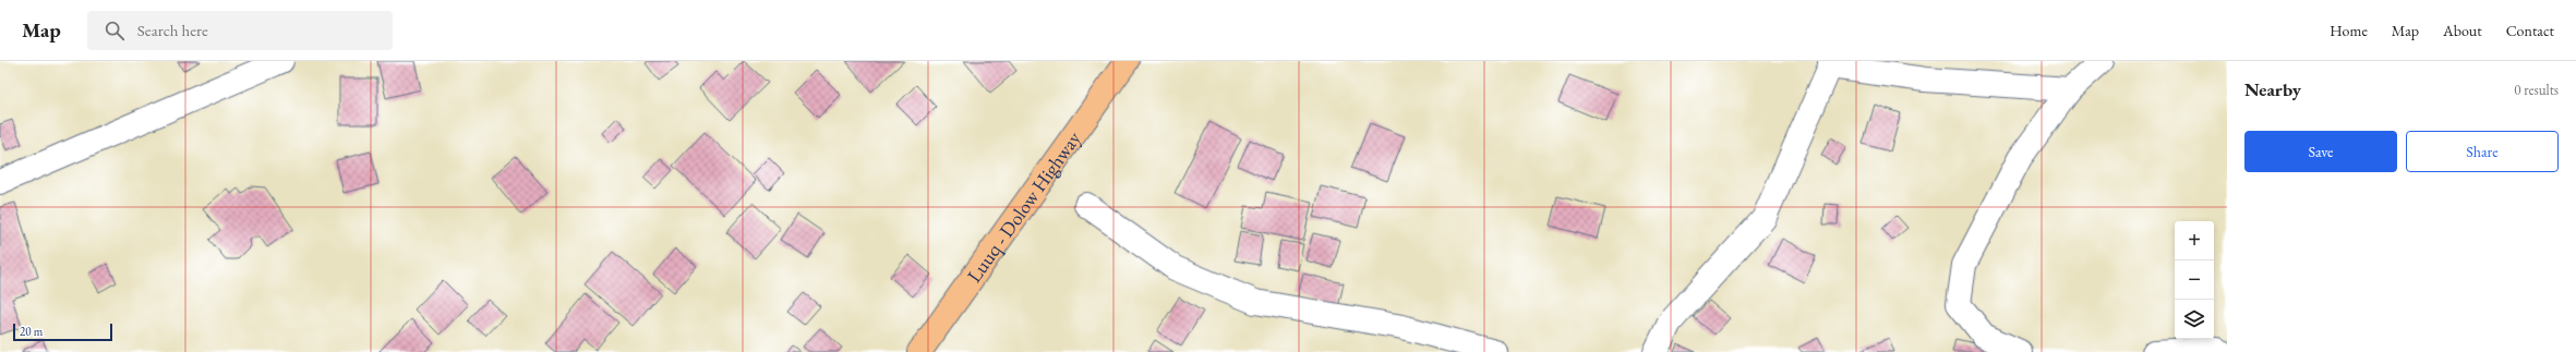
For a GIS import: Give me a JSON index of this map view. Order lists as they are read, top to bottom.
{
  "streets": {
    "main road": ["Luuq - Dolow Highway"]
  },
  "scale_bar": "20 m",
  "page": {
    "header": "Map",
    "search": "Search here",
    "nav": [
      "Home",
      "Map",
      "About",
      "Contact"
    ],
    "heading": ["Nearby", "0 results"],
    "buttons": ["Save", "Share"],
    "map_buttons": ["+", "−"],
    "scale": "20 m"
  }
}
